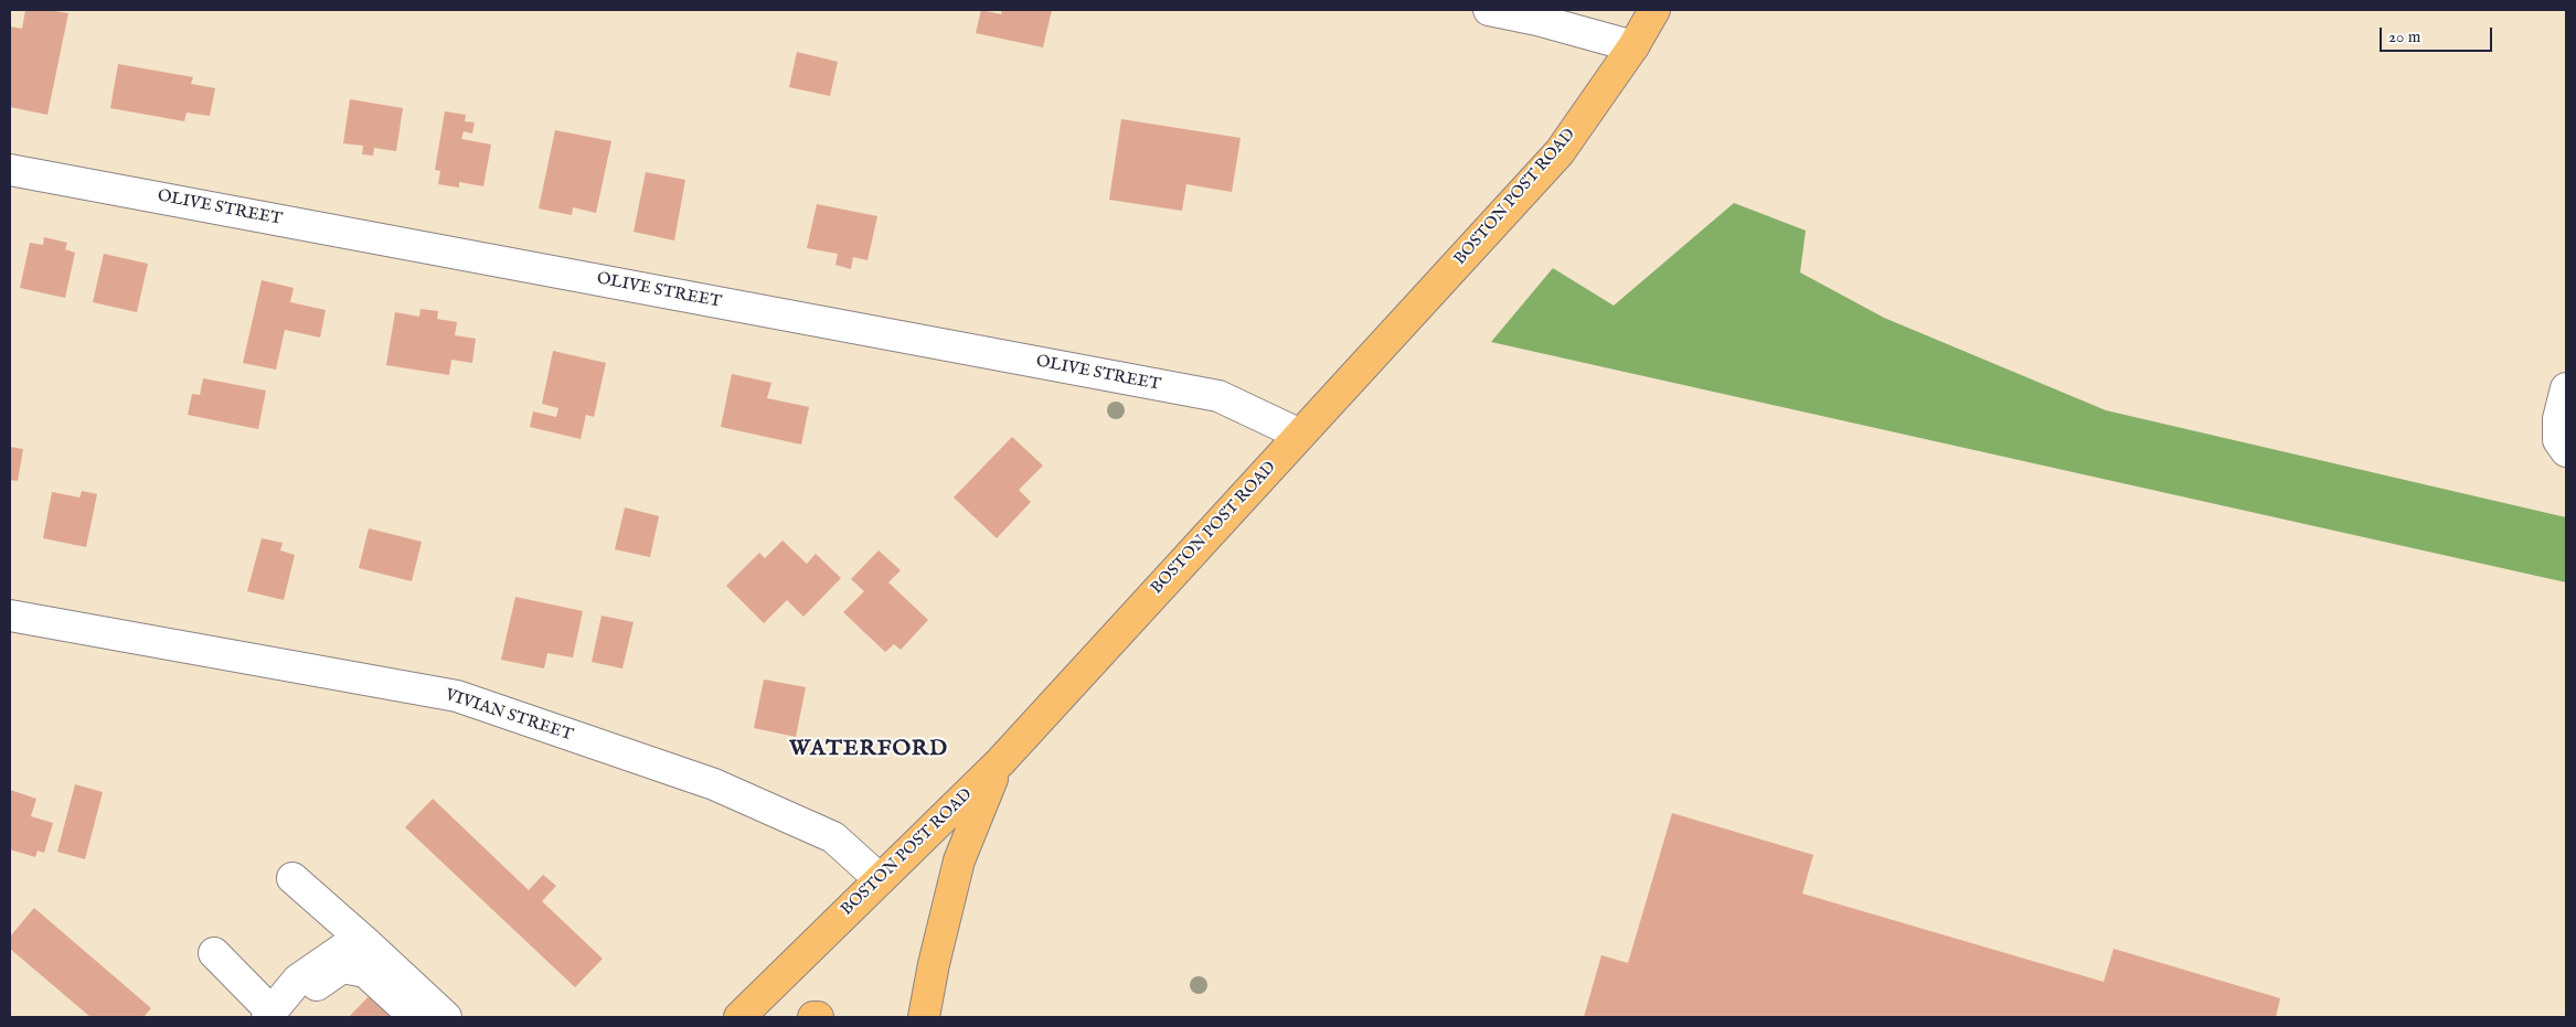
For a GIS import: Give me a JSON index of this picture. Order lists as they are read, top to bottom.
{
  "streets": {
    "main road": ["BOSTON POST ROAD"],
    "street": ["OLIVE STREET", "VIVIAN STREET"]
  },
  "crossings": [
    ["BOSTON POST ROAD", "OLIVE STREET"],
    ["BOSTON POST ROAD", "VIVIAN STREET"]
  ],
  "districts": ["WATERFORD"],
  "scale_bar": "20 m"
}
